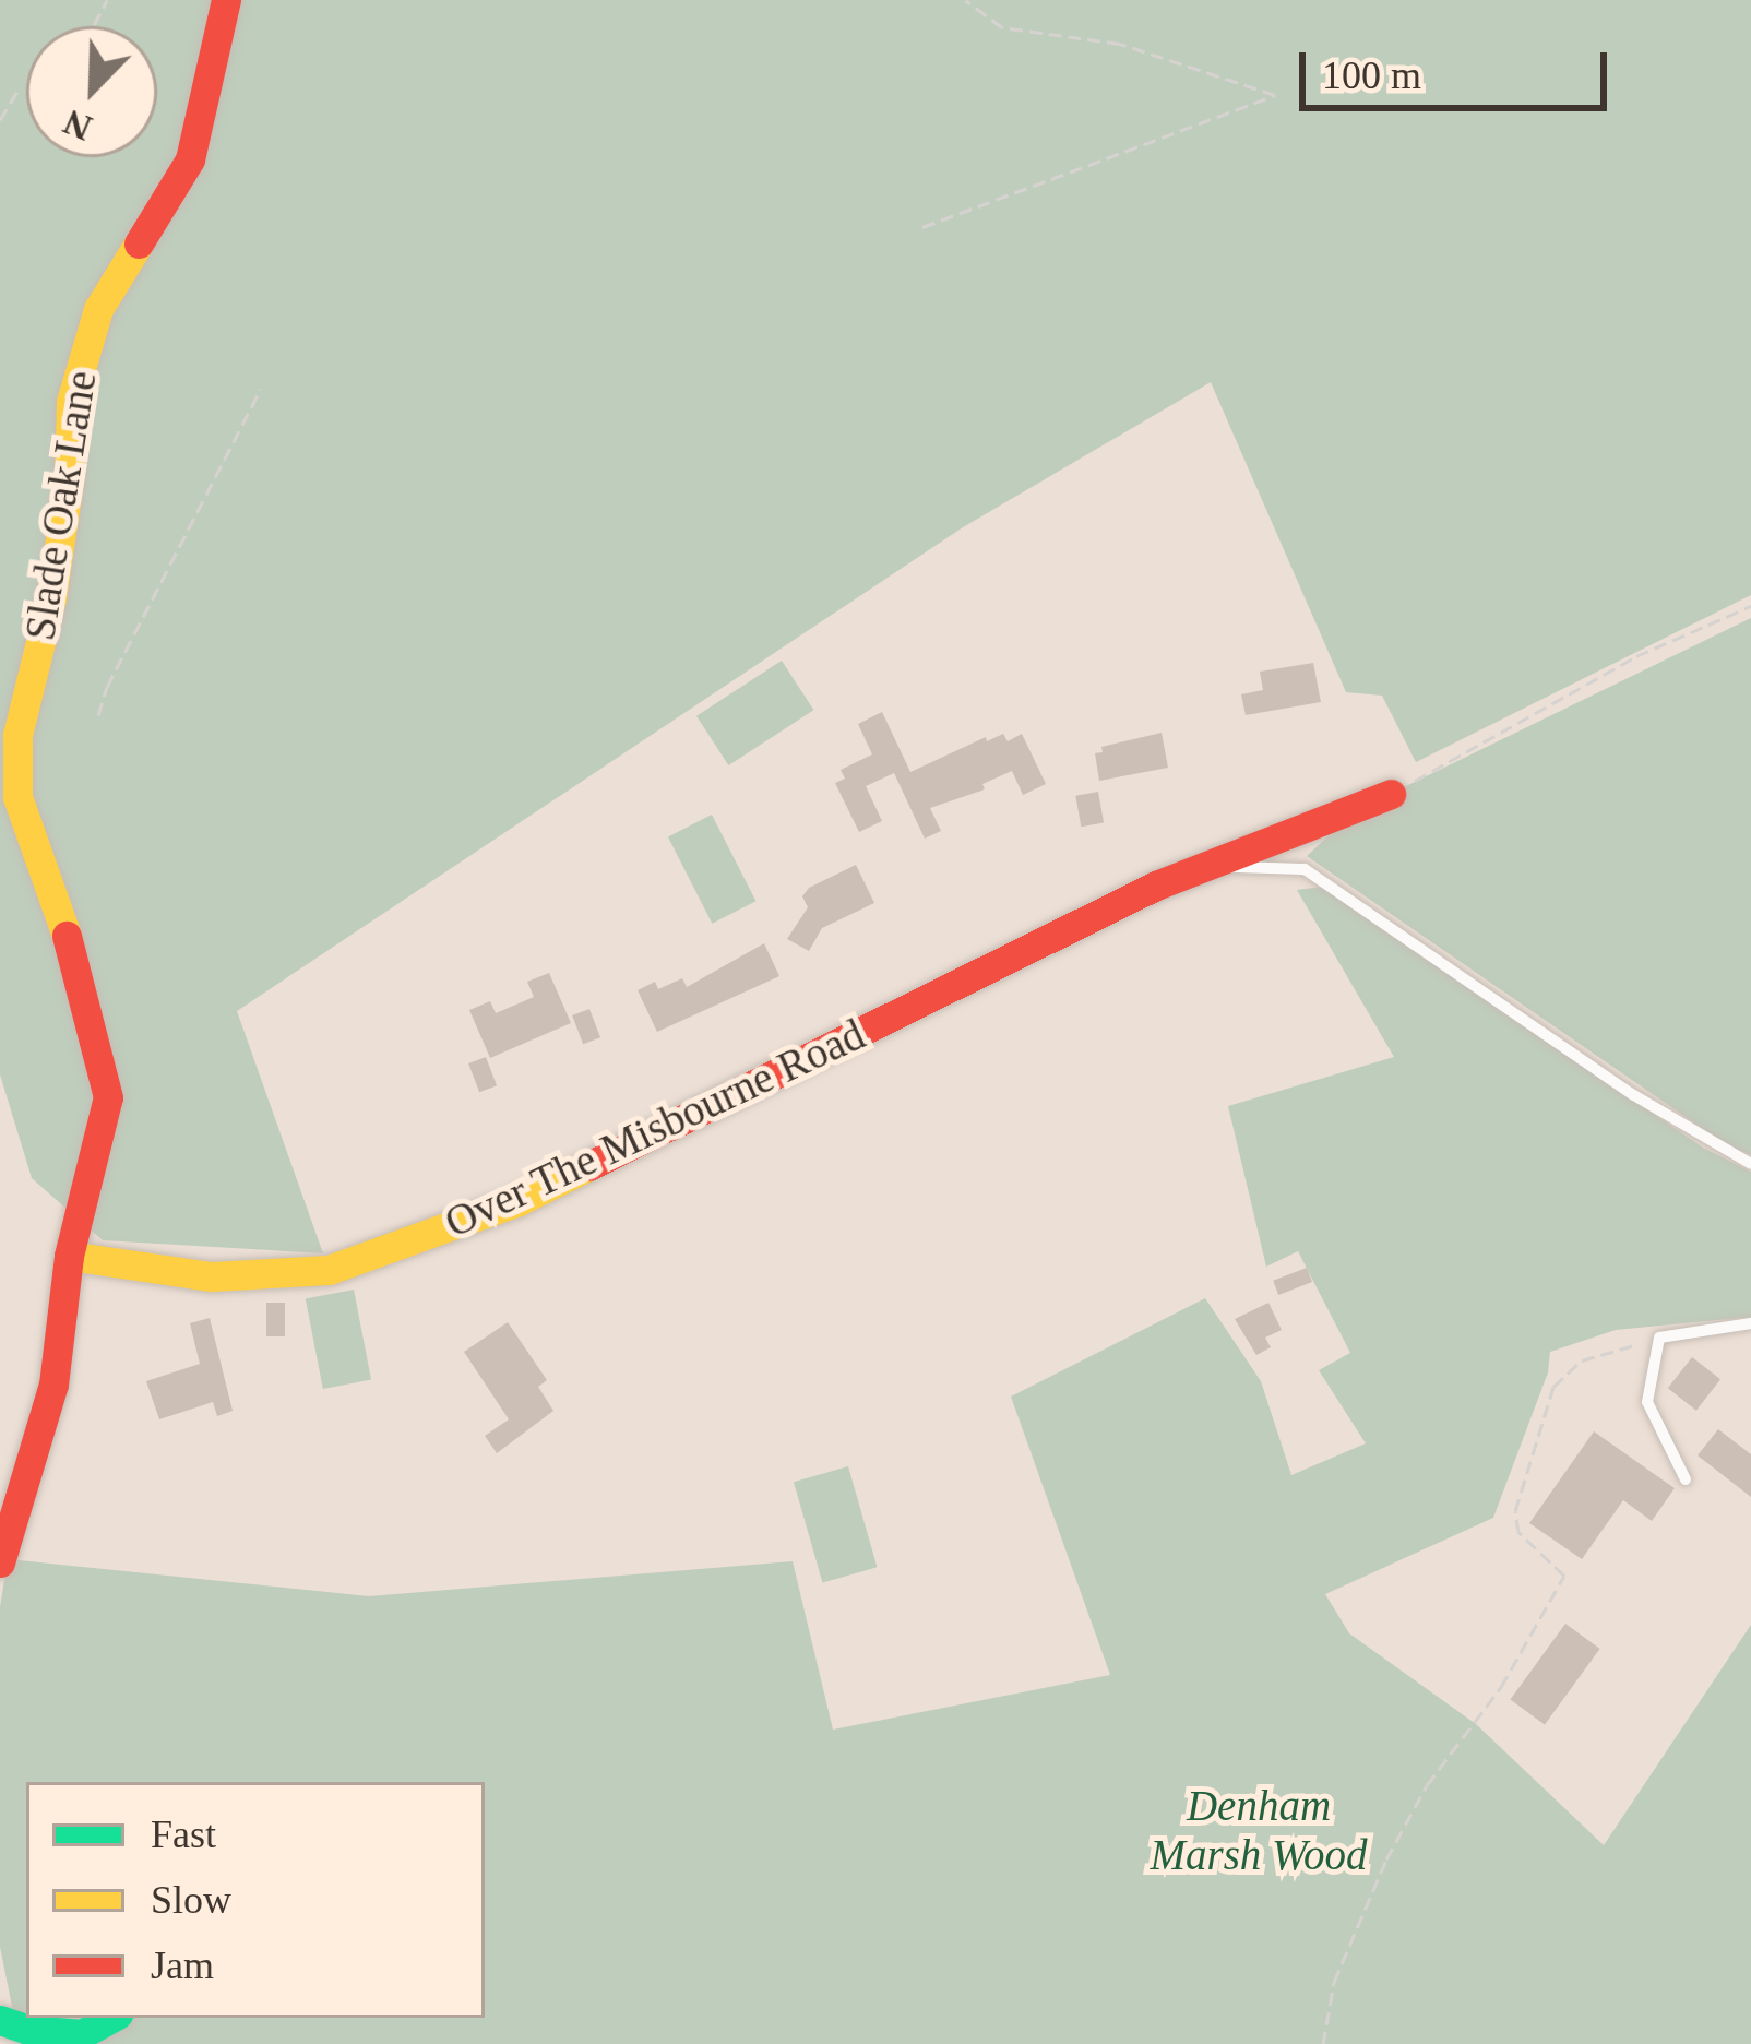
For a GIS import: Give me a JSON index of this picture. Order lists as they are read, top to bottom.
{
  "streets": {
    "street": ["Slade Oak Lane", "Over The Misbourne Road"]
  },
  "crossings": [
    ["Slade Oak Lane", "Over The Misbourne Road"]
  ],
  "parks": ["Denham Marsh Wood"],
  "legend": ["Fast", "Slow", "Jam"],
  "scale_bar": "100 m",
  "north": "bottom left"
}
